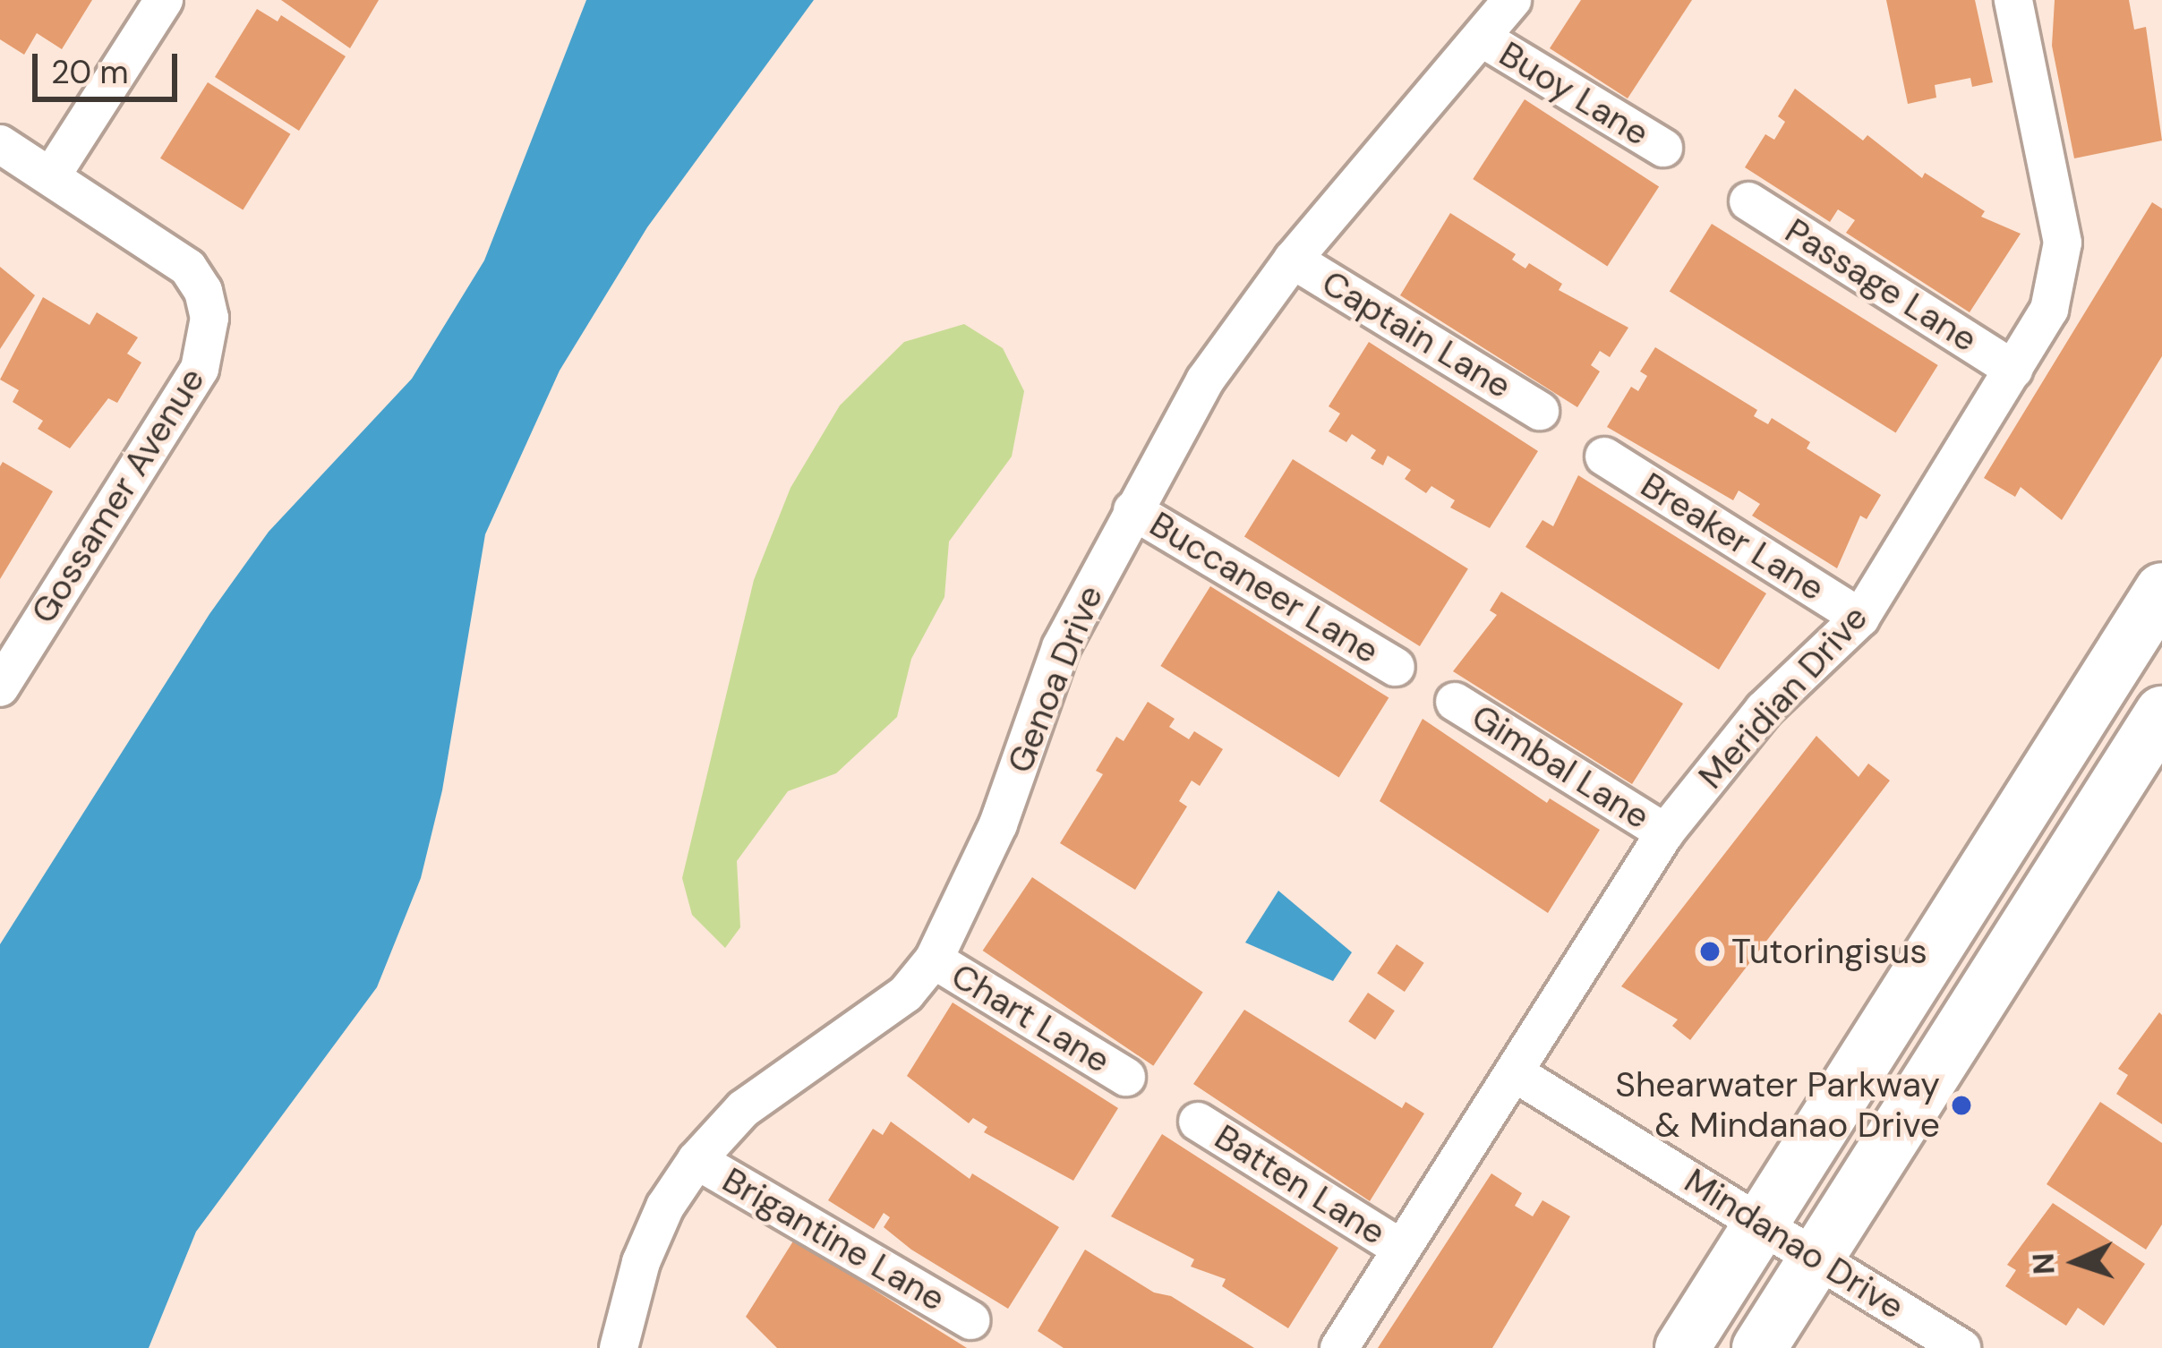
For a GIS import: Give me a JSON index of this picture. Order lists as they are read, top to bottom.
{
  "streets": {
    "street": [
      "Buoy Lane",
      "Passage Lane",
      "Captain Lane",
      "Gossamer Avenue",
      "Breaker Lane",
      "Buccaneer Lane",
      "Genoa Drive",
      "Meridian Drive",
      "Gimbal Lane",
      "Chart Lane",
      "Batten Lane",
      "Brigantine Lane",
      "Mindanao Drive"
    ]
  },
  "crossings": [
    ["Buoy Lane", "Genoa Drive"],
    ["Passage Lane", "Meridian Drive"],
    ["Captain Lane", "Genoa Drive"],
    ["Breaker Lane", "Meridian Drive"],
    ["Buccaneer Lane", "Genoa Drive"],
    ["Genoa Drive", "Chart Lane"],
    ["Genoa Drive", "Brigantine Lane"],
    ["Meridian Drive", "Gimbal Lane"],
    ["Meridian Drive", "Batten Lane"],
    ["Meridian Drive", "Mindanao Drive"]
  ],
  "places": ["Tutoringisus", "Shearwater Parkway & Mindanao Drive"],
  "scale_bar": "20 m",
  "north": "left"
}
